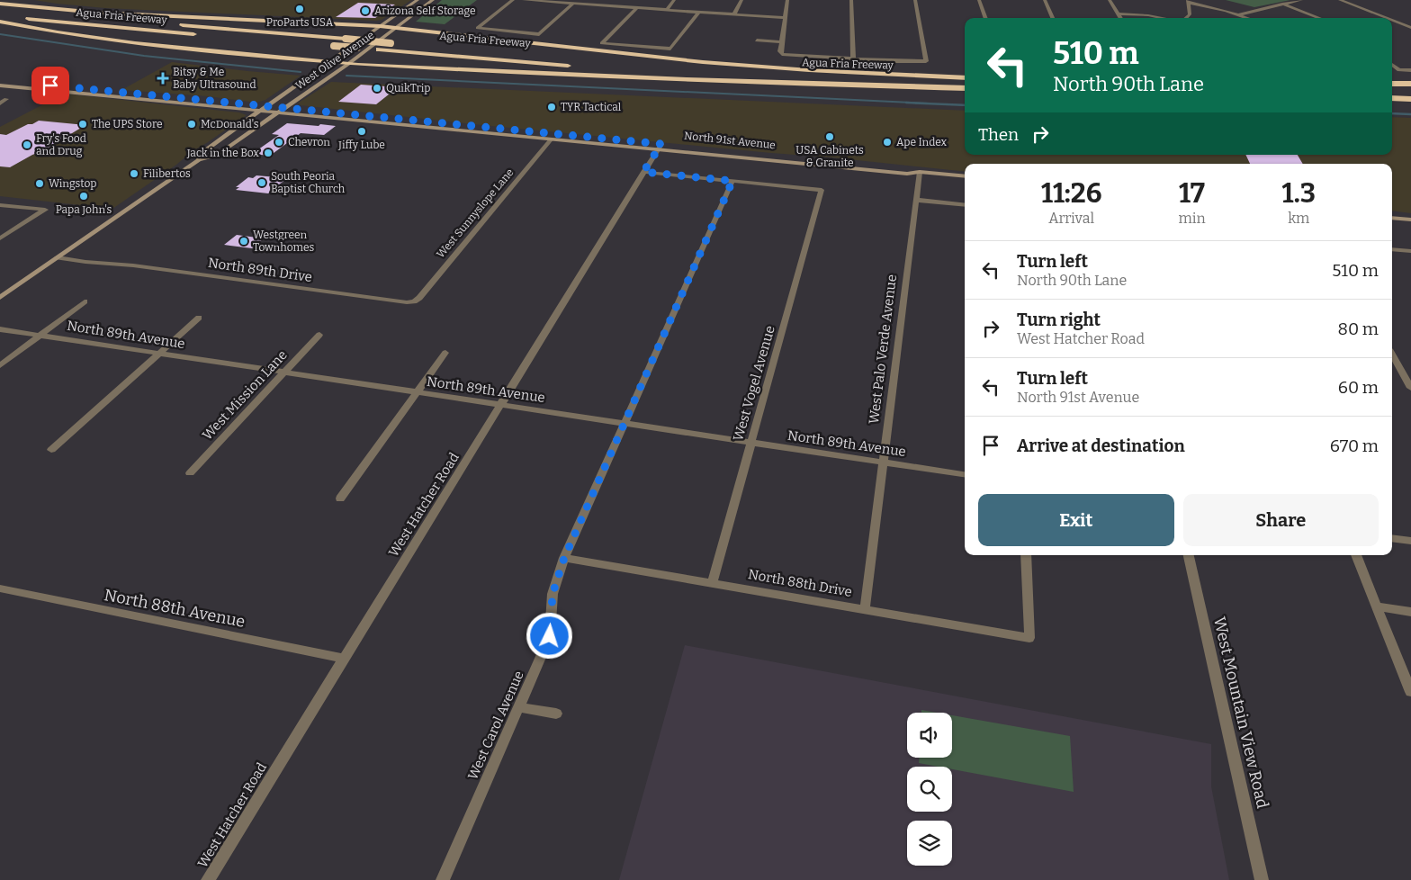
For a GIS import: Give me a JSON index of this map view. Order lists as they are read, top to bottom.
{
  "streets": {
    "highway": ["Agua Fria Freeway"],
    "main road": ["West Olive Avenue", "North 91st Avenue"],
    "street": [
      "West Sunnyslope Lane",
      "North 89th Drive",
      "North 89th Avenue",
      "West Palo Verde Avenue",
      "West Vogel Avenue",
      "West Mission Lane",
      "West Hatcher Road",
      "North 88th Drive",
      "North 88th Avenue",
      "West Mountain View Road",
      "West Carol Avenue"
    ]
  },
  "crossings": [
    ["West Olive Avenue", "North 91st Avenue"],
    ["West Olive Avenue", "North 89th Drive"],
    ["North 91st Avenue", "West Sunnyslope Lane"],
    ["North 91st Avenue", "West Palo Verde Avenue"],
    ["North 91st Avenue", "West Hatcher Road"],
    ["West Sunnyslope Lane", "North 89th Drive"],
    ["North 89th Avenue", "West Palo Verde Avenue"],
    ["North 89th Avenue", "West Vogel Avenue"],
    ["North 89th Avenue", "West Mission Lane"],
    ["North 89th Avenue", "West Hatcher Road"],
    ["North 89th Avenue", "West Carol Avenue"],
    ["West Palo Verde Avenue", "North 88th Drive"],
    ["West Vogel Avenue", "North 88th Drive"],
    ["West Vogel Avenue", "West Carol Avenue"],
    ["West Hatcher Road", "North 88th Avenue"],
    ["North 88th Drive", "West Carol Avenue"]
  ],
  "places": {
    "other": [
      "ProParts USA",
      "Arizona Self Storage",
      "QuikTrip",
      "TYR Tactical",
      "The UPS Store",
      "McDonald's",
      "Jiffy Lube",
      "USA Cabinets & Granite",
      "Chevron",
      "Ape Index",
      "Fry's Food and Drug",
      "Jack in the Box",
      "Filibertos",
      "South Peoria Baptist Church",
      "Wingstop",
      "Papa John's",
      "Westgreen Townhomes"
    ],
    "health": ["Bitsy & Me Baby Ultrasound"]
  },
  "page": {
    "turn": ["510 m", "North 90th Lane"],
    "then": "Then",
    "eta": [
      "11:26",
      "Arrival",
      "17",
      "min",
      "1.3",
      "km"
    ],
    "list": [
      {
        "name": "Turn left",
        "note": "North 90th Lane",
        "value": "510 m"
      },
      {
        "name": "Turn right",
        "note": "West Hatcher Road",
        "value": "80 m"
      },
      {
        "name": "Turn left",
        "note": "North 91st Avenue",
        "value": "60 m"
      },
      {
        "name": "Arrive at destination",
        "value": "670 m"
      }
    ],
    "buttons": ["Exit", "Share"]
  }
}
